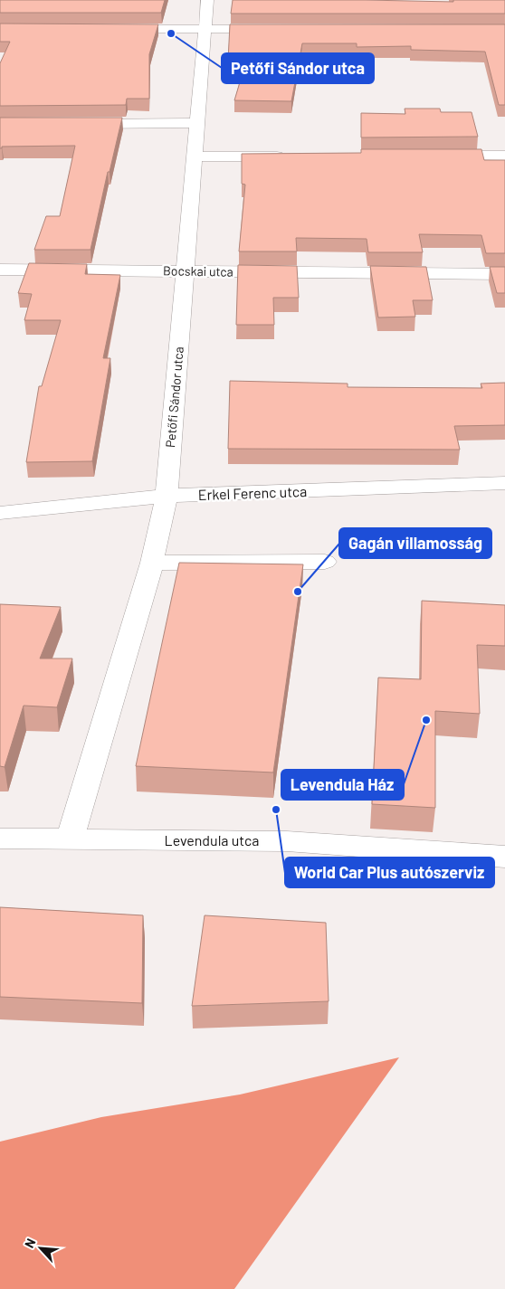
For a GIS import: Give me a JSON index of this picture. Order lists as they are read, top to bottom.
{
  "streets": {
    "street": [
      "Bocskai utca",
      "Petőfi Sándor utca",
      "Erkel Ferenc utca",
      "Levendula utca"
    ]
  },
  "crossings": [
    ["Bocskai utca", "Petőfi Sándor utca"],
    ["Petőfi Sándor utca", "Erkel Ferenc utca"],
    ["Petőfi Sándor utca", "Levendula utca"]
  ],
  "places": [
    "Petőfi Sándor utca",
    "Gagán villamosság",
    "Levendula Ház",
    "World Car Plus autószerviz"
  ],
  "north": "top left"
}
